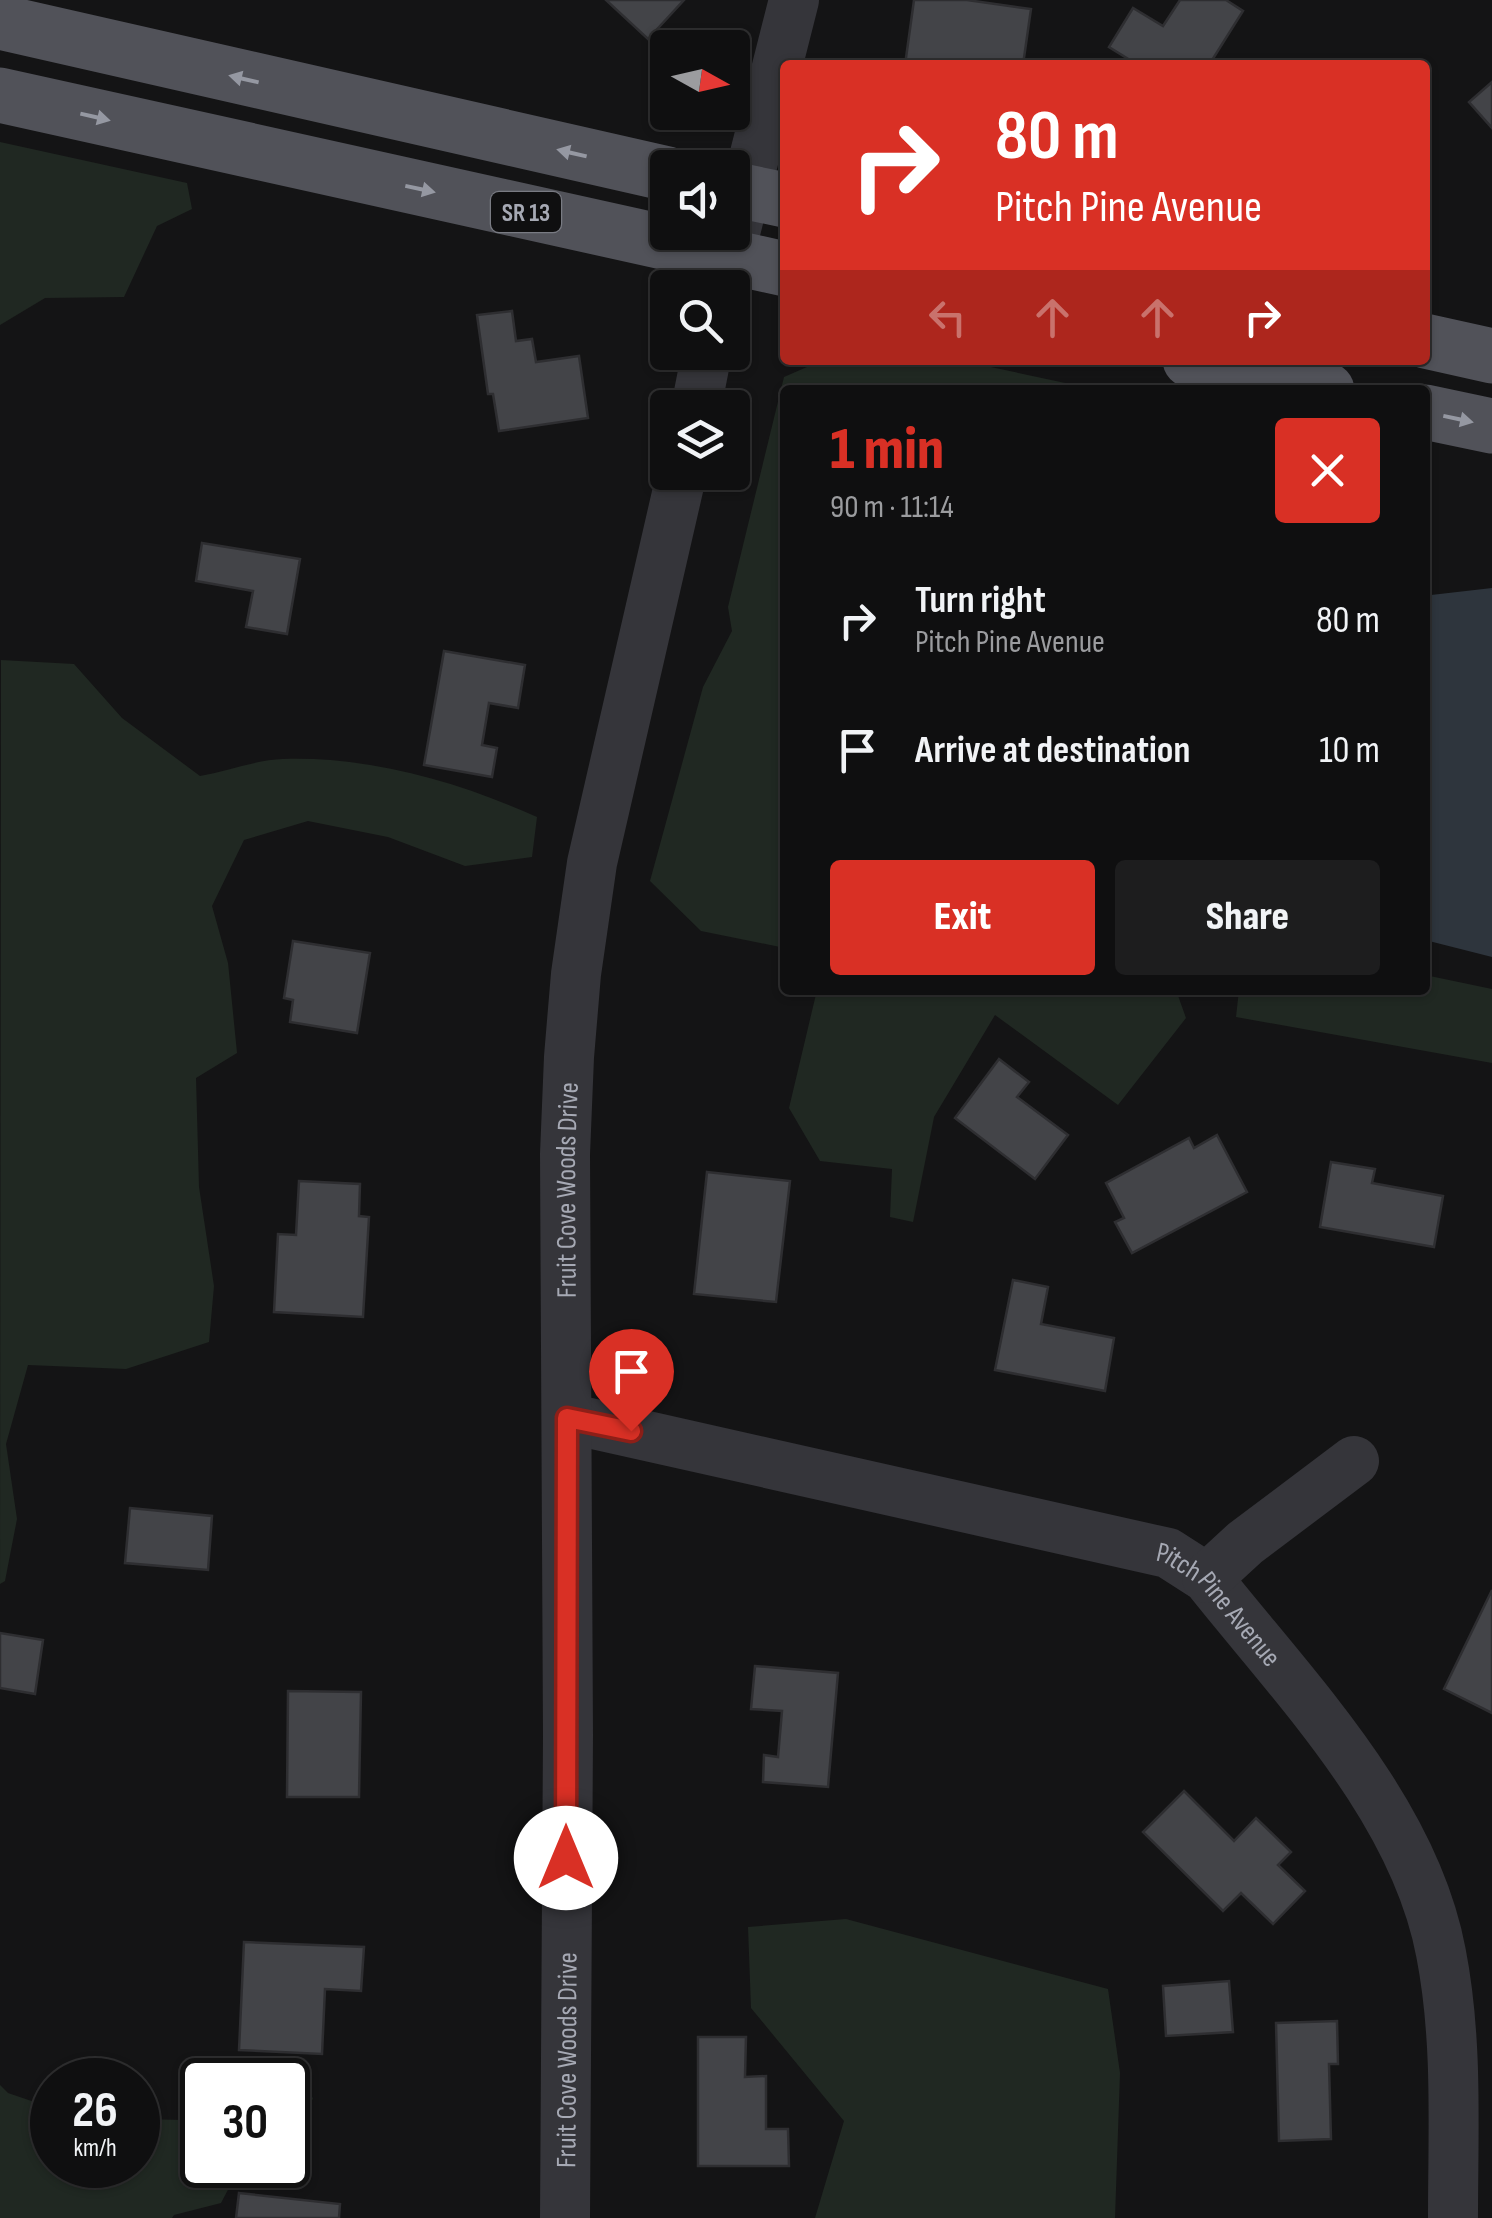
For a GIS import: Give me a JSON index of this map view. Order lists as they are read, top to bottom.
{
  "streets": {
    "main road": ["SR 13"],
    "street": ["Fruit Cove Woods Drive", "Pitch Pine Avenue"]
  },
  "crossings": [
    ["Fruit Cove Woods Drive", "Pitch Pine Avenue"]
  ],
  "north": "right",
  "page": {
    "turn": ["80 m", "Pitch Pine Avenue"],
    "heading": ["1 min", "90 m · 11:14"],
    "list": [
      {
        "name": "Turn right",
        "note": "Pitch Pine Avenue",
        "value": "80 m"
      },
      {
        "name": "Arrive at destination",
        "value": "10 m"
      }
    ],
    "buttons": ["Exit", "Share"],
    "speed": "26 km/h",
    "limit": "30"
  }
}
